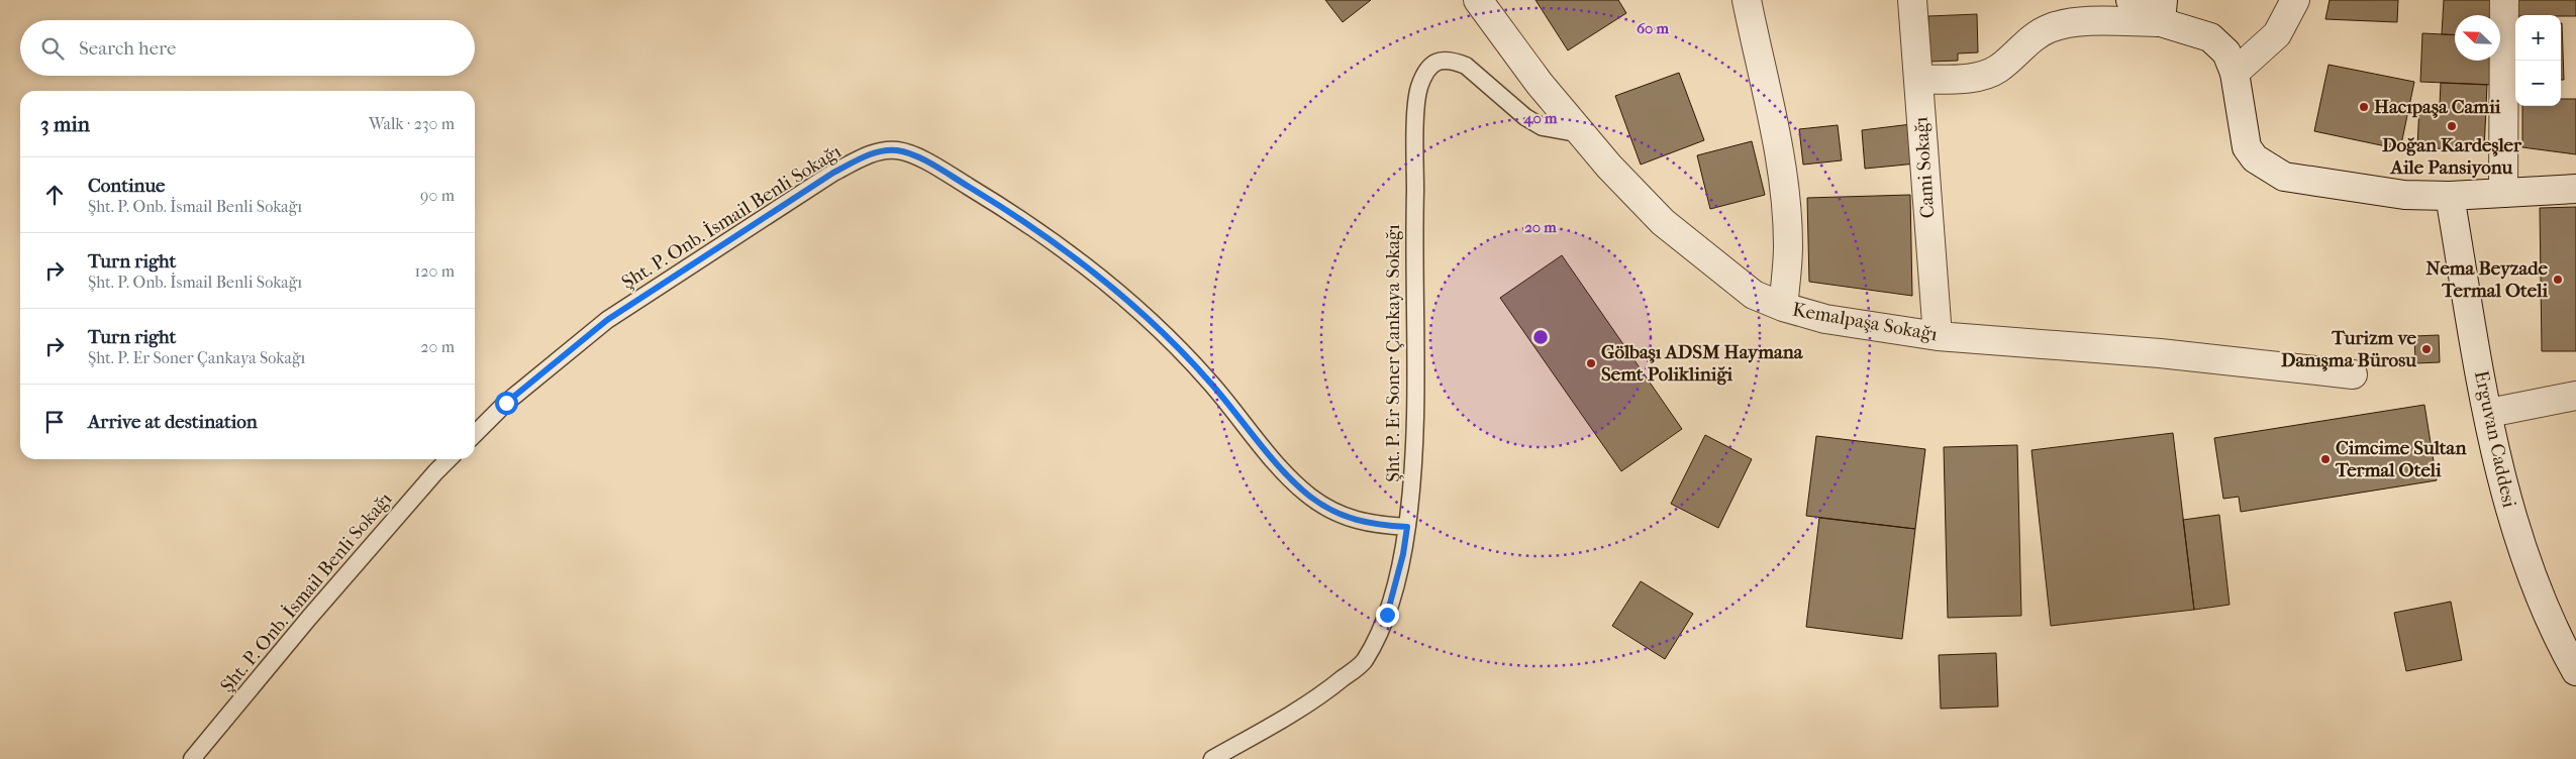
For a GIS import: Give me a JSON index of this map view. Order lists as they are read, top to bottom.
{
  "streets": {
    "street": ["Cami Sokağı", "Kemalpaşa Sokağı", "Erguvan Caddesi"],
    "lane": ["Şht. P. Onb. İsmail Benli Sokağı", "Şht. P. Er Soner Çankaya Sokağı"]
  },
  "crossings": [
    ["Cami Sokağı", "Kemalpaşa Sokağı"],
    ["Şht. P. Onb. İsmail Benli Sokağı", "Şht. P. Er Soner Çankaya Sokağı"],
    ["Kemalpaşa Sokağı", "Şht. P. Er Soner Çankaya Sokağı"]
  ],
  "places": [
    "Hacıpaşa Camii",
    "Doğan Kardeşler Aile Pansiyonu",
    "Nema Beyzade Termal Oteli",
    "Turizm ve Danışma Bürosu",
    "Gölbaşı ADSM Haymana Semt Polikliniği",
    "Cimcime Sultan Termal Oteli"
  ],
  "north": "top left",
  "page": {
    "map_buttons": ["+", "−"],
    "search": "Search here",
    "heading": ["3 min", "Walk · 230 m"],
    "list": [
      ["Continue", "Şht. P. Onb. İsmail Benli Sokağı", "90 m"],
      ["Turn right", "Şht. P. Onb. İsmail Benli Sokağı", "120 m"],
      ["Turn right", "Şht. P. Er Soner Çankaya Sokağı", "20 m"],
      "Arrive at destination"
    ]
  },
  "rings": ["60 m", "40 m", "20 m"]
}
